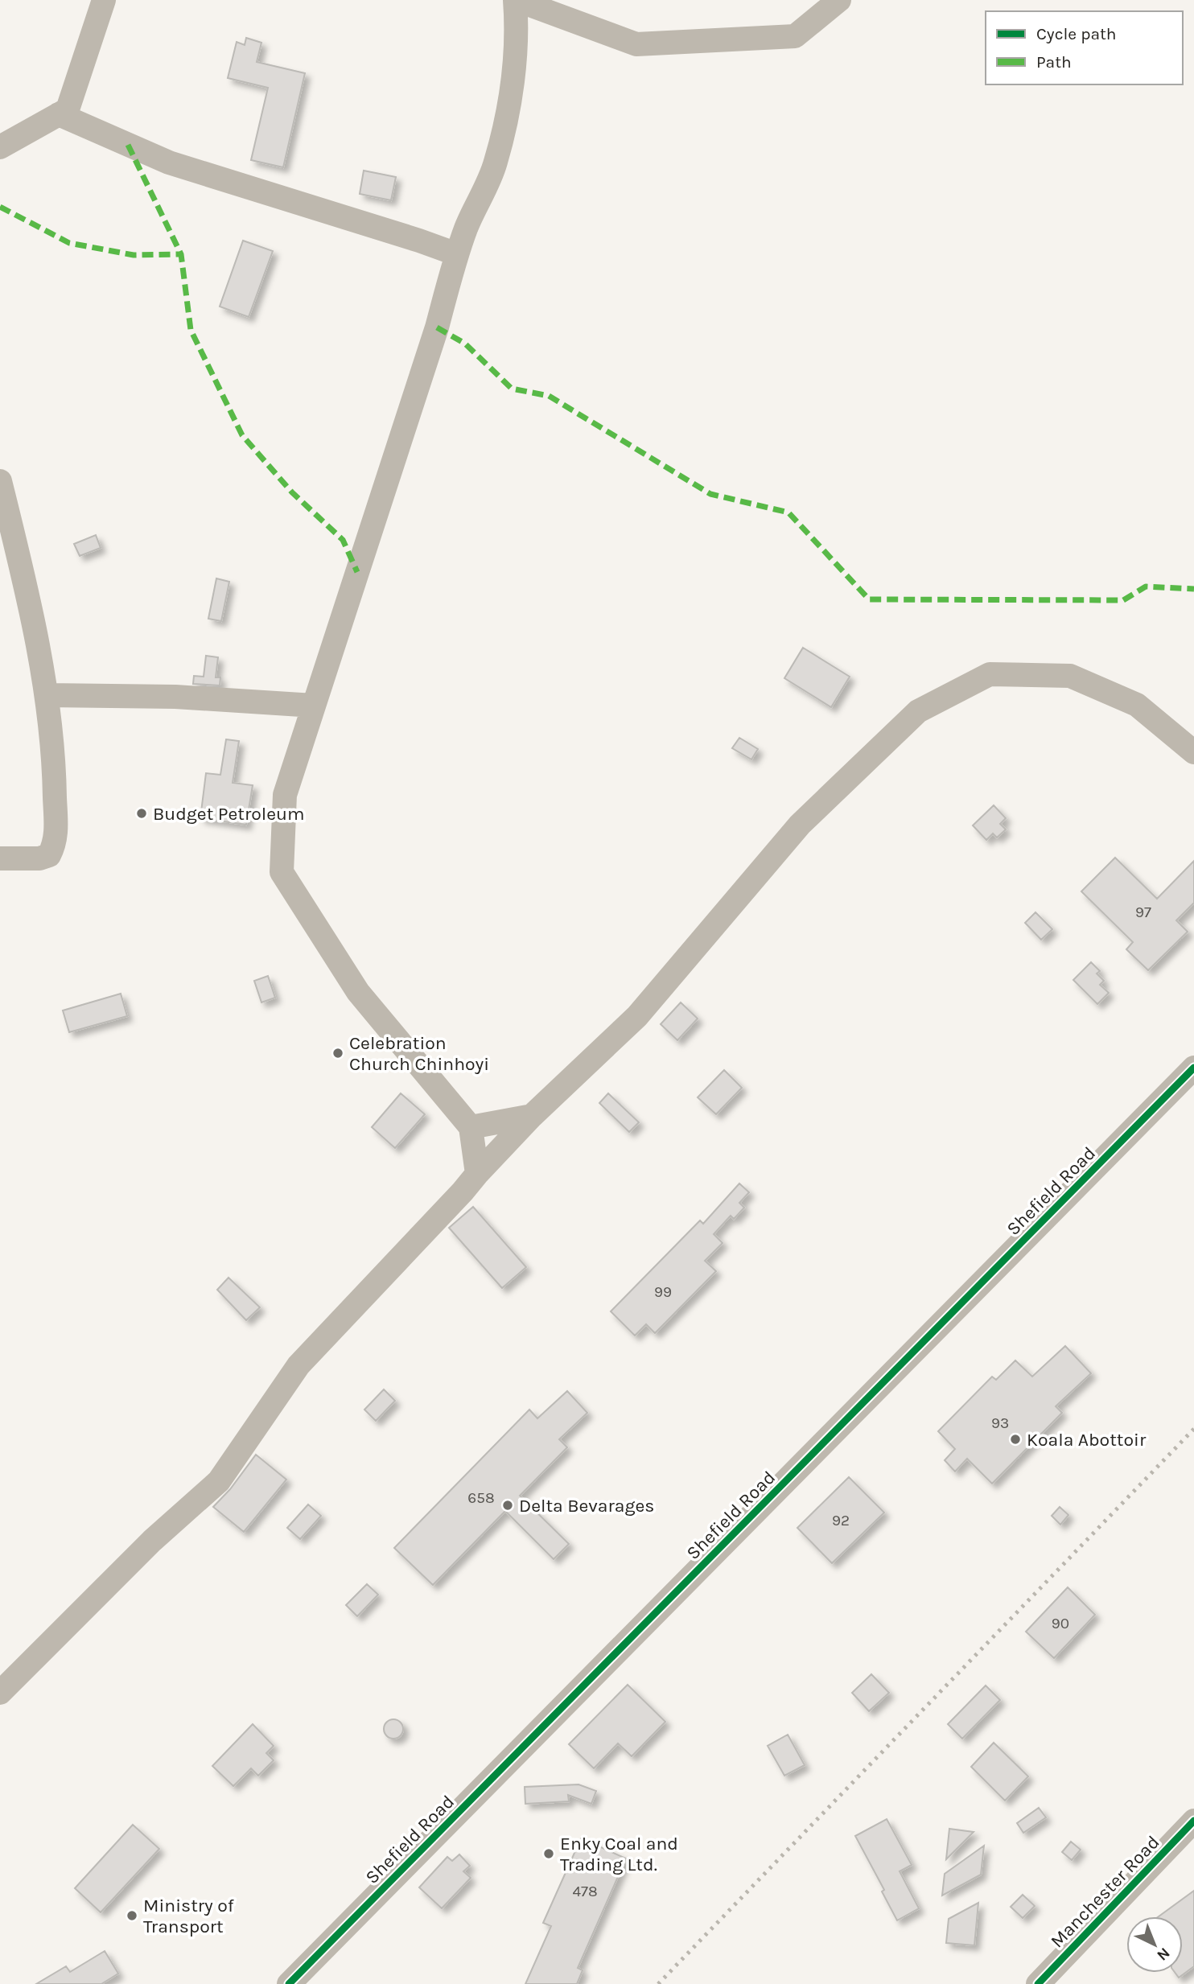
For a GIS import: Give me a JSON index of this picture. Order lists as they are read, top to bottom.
{
  "streets": {
    "street": ["Shefield Road", "Manchester Road"]
  },
  "places": [
    "Budget Petroleum",
    "Celebration Church Chinhoyi",
    "Koala Abottoir",
    "Delta Bevarages",
    "Enky Coal and Trading Ltd.",
    "Ministry of Transport"
  ],
  "house_numbers": [
    "97",
    "99",
    "93",
    "658",
    "92",
    "90",
    "478"
  ],
  "legend": ["Cycle path", "Path"],
  "north": "bottom right"
}
